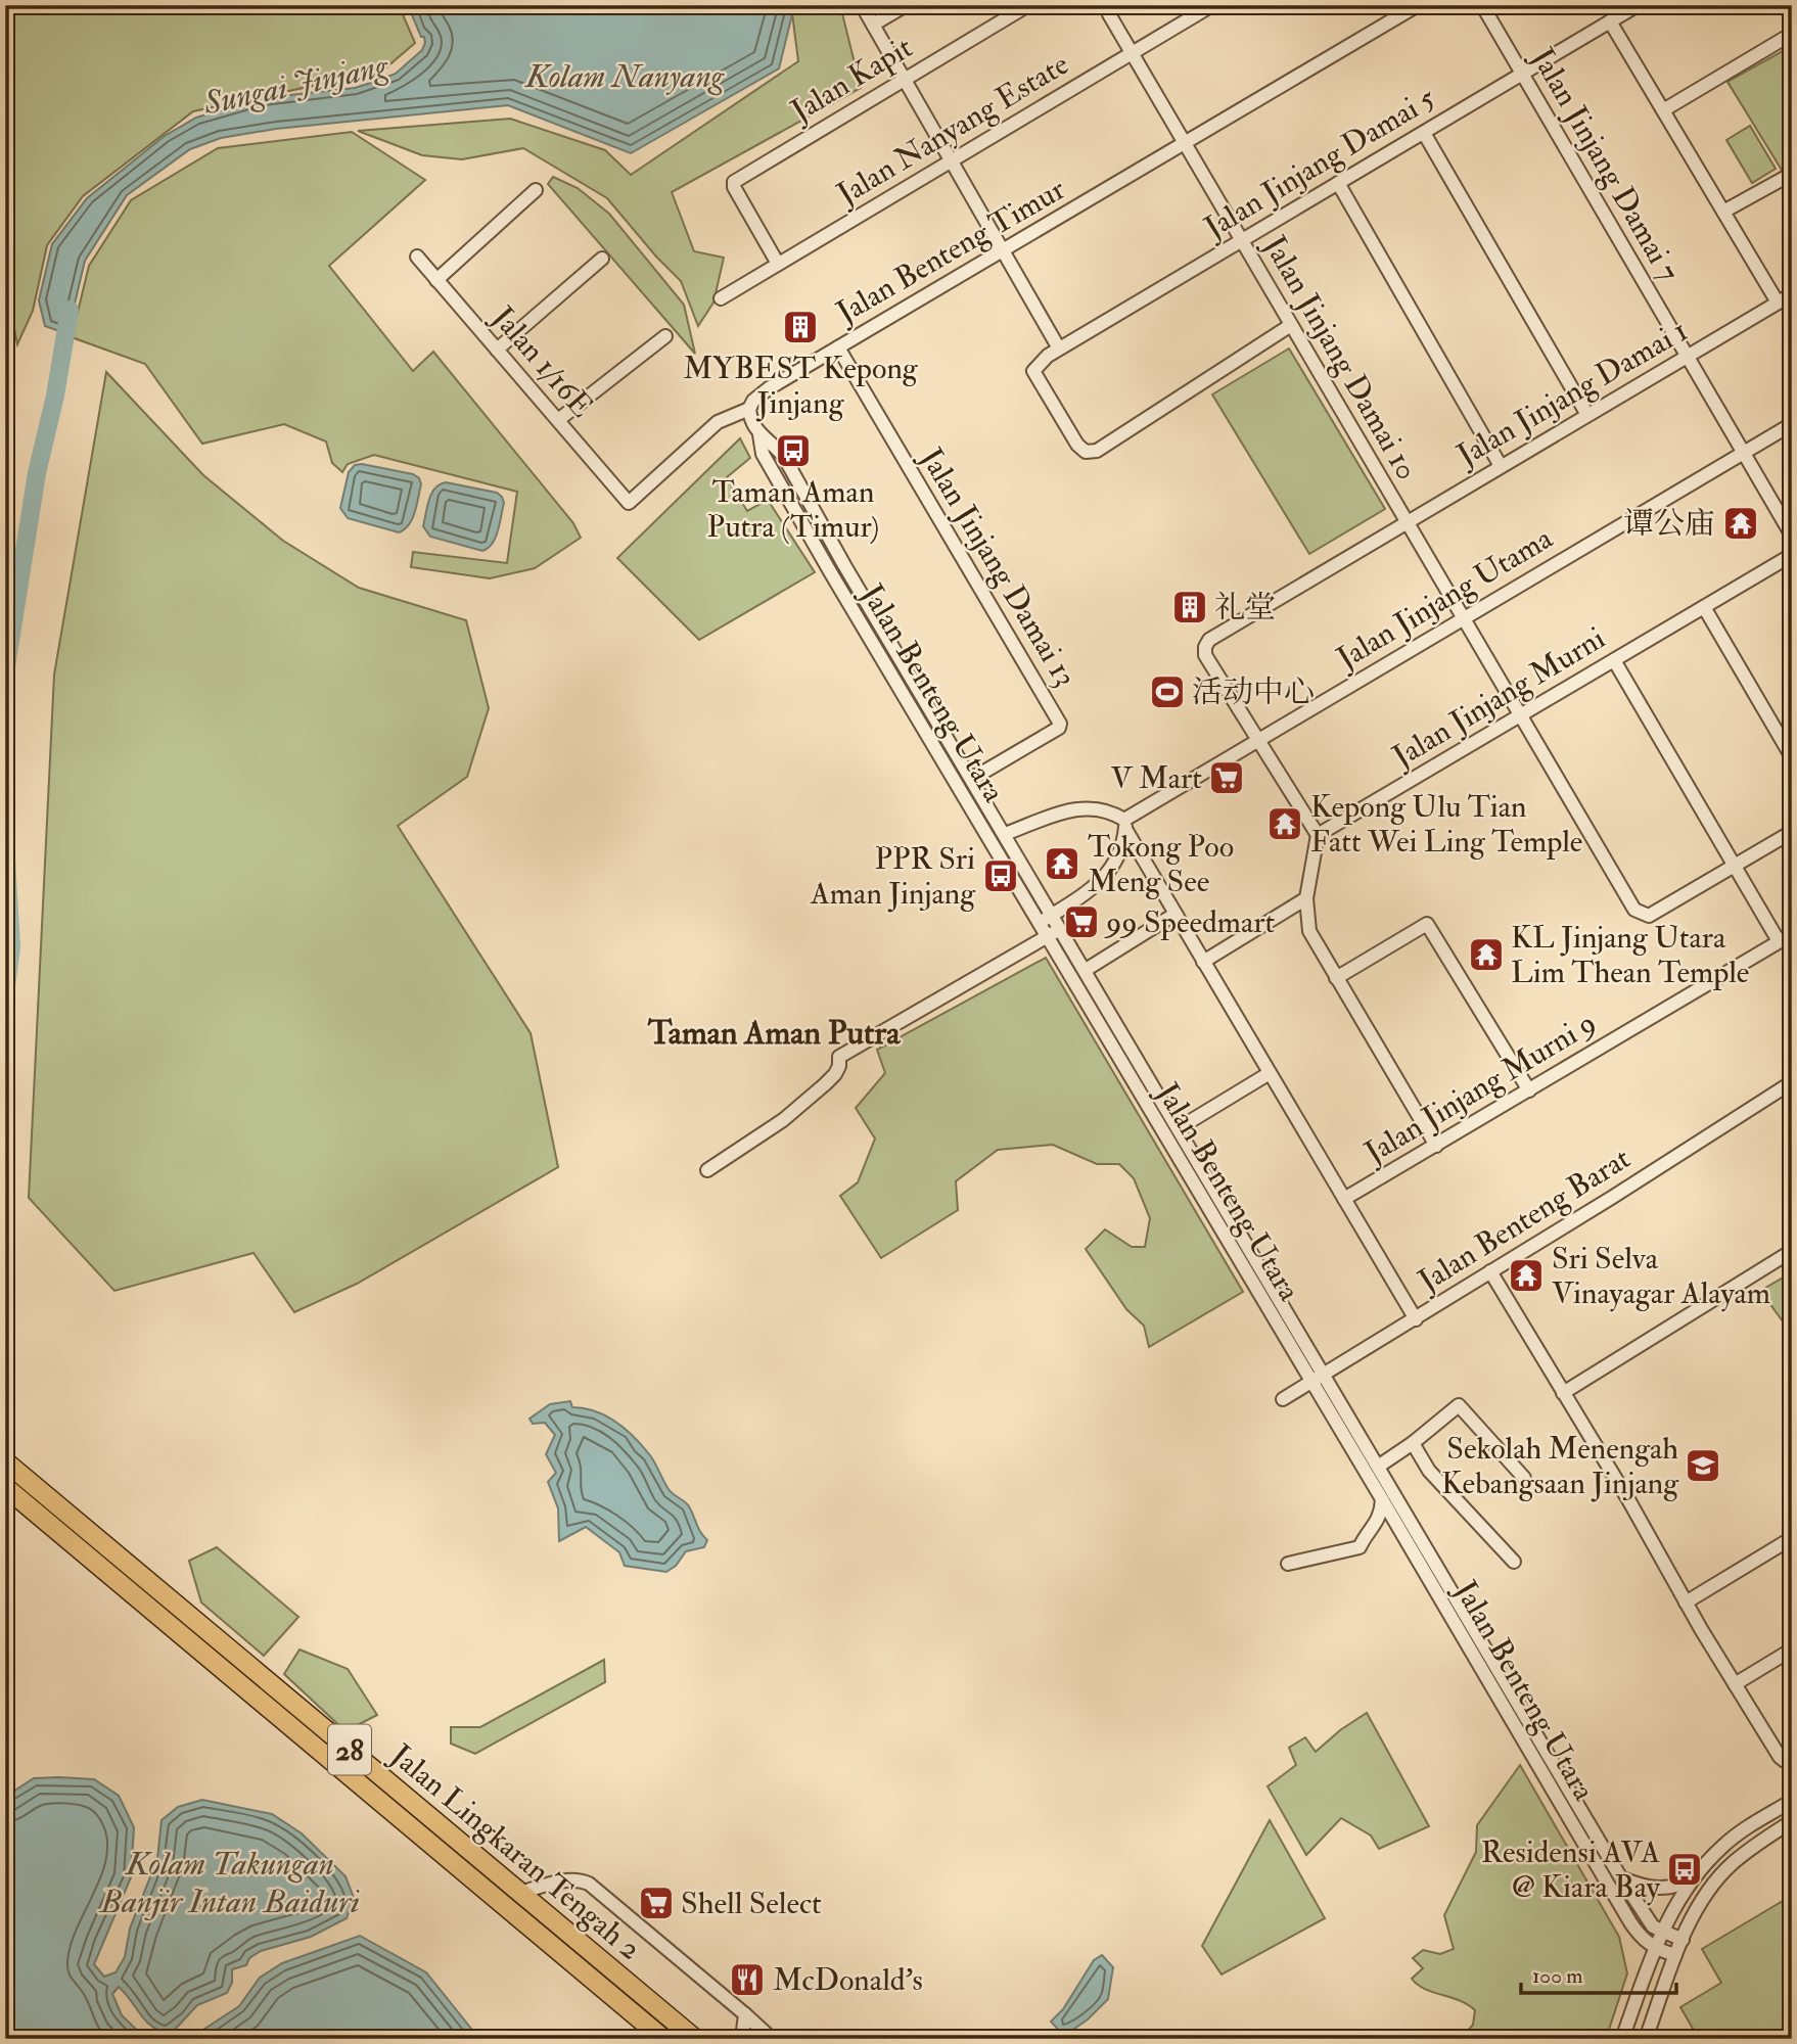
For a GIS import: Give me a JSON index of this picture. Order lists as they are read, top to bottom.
{
  "streets": {
    "highway": ["28", "Jalan Lingkaran Tengah 2"],
    "street": [
      "Jalan Kapit",
      "Jalan Nanyang Estate",
      "Jalan Jinjang Damai 5",
      "Jalan Jinjang Damai 7",
      "Jalan Benteng Timur",
      "Jalan Jinjang Damai 10",
      "Jalan 1/16E",
      "Jalan Jinjang Damai 1",
      "Jalan Jinjang Damai 13",
      "Jalan Jinjang Utama",
      "Jalan Benteng Utara",
      "Jalan Jinjang Murni",
      "Jalan Jinjang Murni 9",
      "Jalan Benteng Barat"
    ]
  },
  "crossings": [
    ["Jalan Kapit", "Jalan Nanyang Estate"],
    ["Jalan Nanyang Estate", "Jalan Jinjang Damai 10"],
    ["Jalan Jinjang Damai 5", "Jalan Jinjang Damai 7"],
    ["Jalan Jinjang Damai 5", "Jalan Jinjang Damai 10"],
    ["Jalan Jinjang Damai 7", "Jalan Jinjang Damai 1"],
    ["Jalan Jinjang Damai 7", "Jalan Jinjang Utama"],
    ["Jalan Benteng Timur", "Jalan Jinjang Damai 10"],
    ["Jalan Benteng Timur", "Jalan 1/16E"],
    ["Jalan Benteng Timur", "Jalan Jinjang Damai 13"],
    ["Jalan Benteng Timur", "Jalan Benteng Utara"],
    ["Jalan Jinjang Damai 10", "Jalan Jinjang Damai 1"],
    ["Jalan Jinjang Damai 10", "Jalan Jinjang Utama"],
    ["Jalan Jinjang Damai 10", "Jalan Jinjang Murni"],
    ["Jalan Jinjang Damai 1", "Jalan Jinjang Utama"],
    ["Jalan Jinjang Damai 13", "Jalan Benteng Utara"],
    ["Jalan Benteng Utara", "Jalan Benteng Barat"]
  ],
  "districts": ["Taman Aman Putra"],
  "water": ["Kolam Nanyang", "Sungai Jinjang", "Kolam Takungan Banjir Intan Baiduri"],
  "places": {
    "building": ["MYBEST Kepong Jinjang", "礼堂"],
    "bus stop": ["Taman Aman Putra (Timur)", "PPR Sri Aman Jinjang", "Residensi AVA @ Kiara Bay"],
    "temple": [
      "谭公庙",
      "Kepong Ulu Tian Fatt Wei Ling Temple",
      "Tokong Poo Meng See",
      "KL Jinjang Utara Lim Thean Temple",
      "Sri Selva Vinayagar Alayam"
    ],
    "sports": ["活动中心"],
    "supermarket": ["V Mart", "99 Speedmart", "Shell Select"],
    "school or university": ["Sekolah Menengah Kebangsaan Jinjang"],
    "restaurant": ["McDonald's"]
  },
  "scale_bar": "100 m"
}
